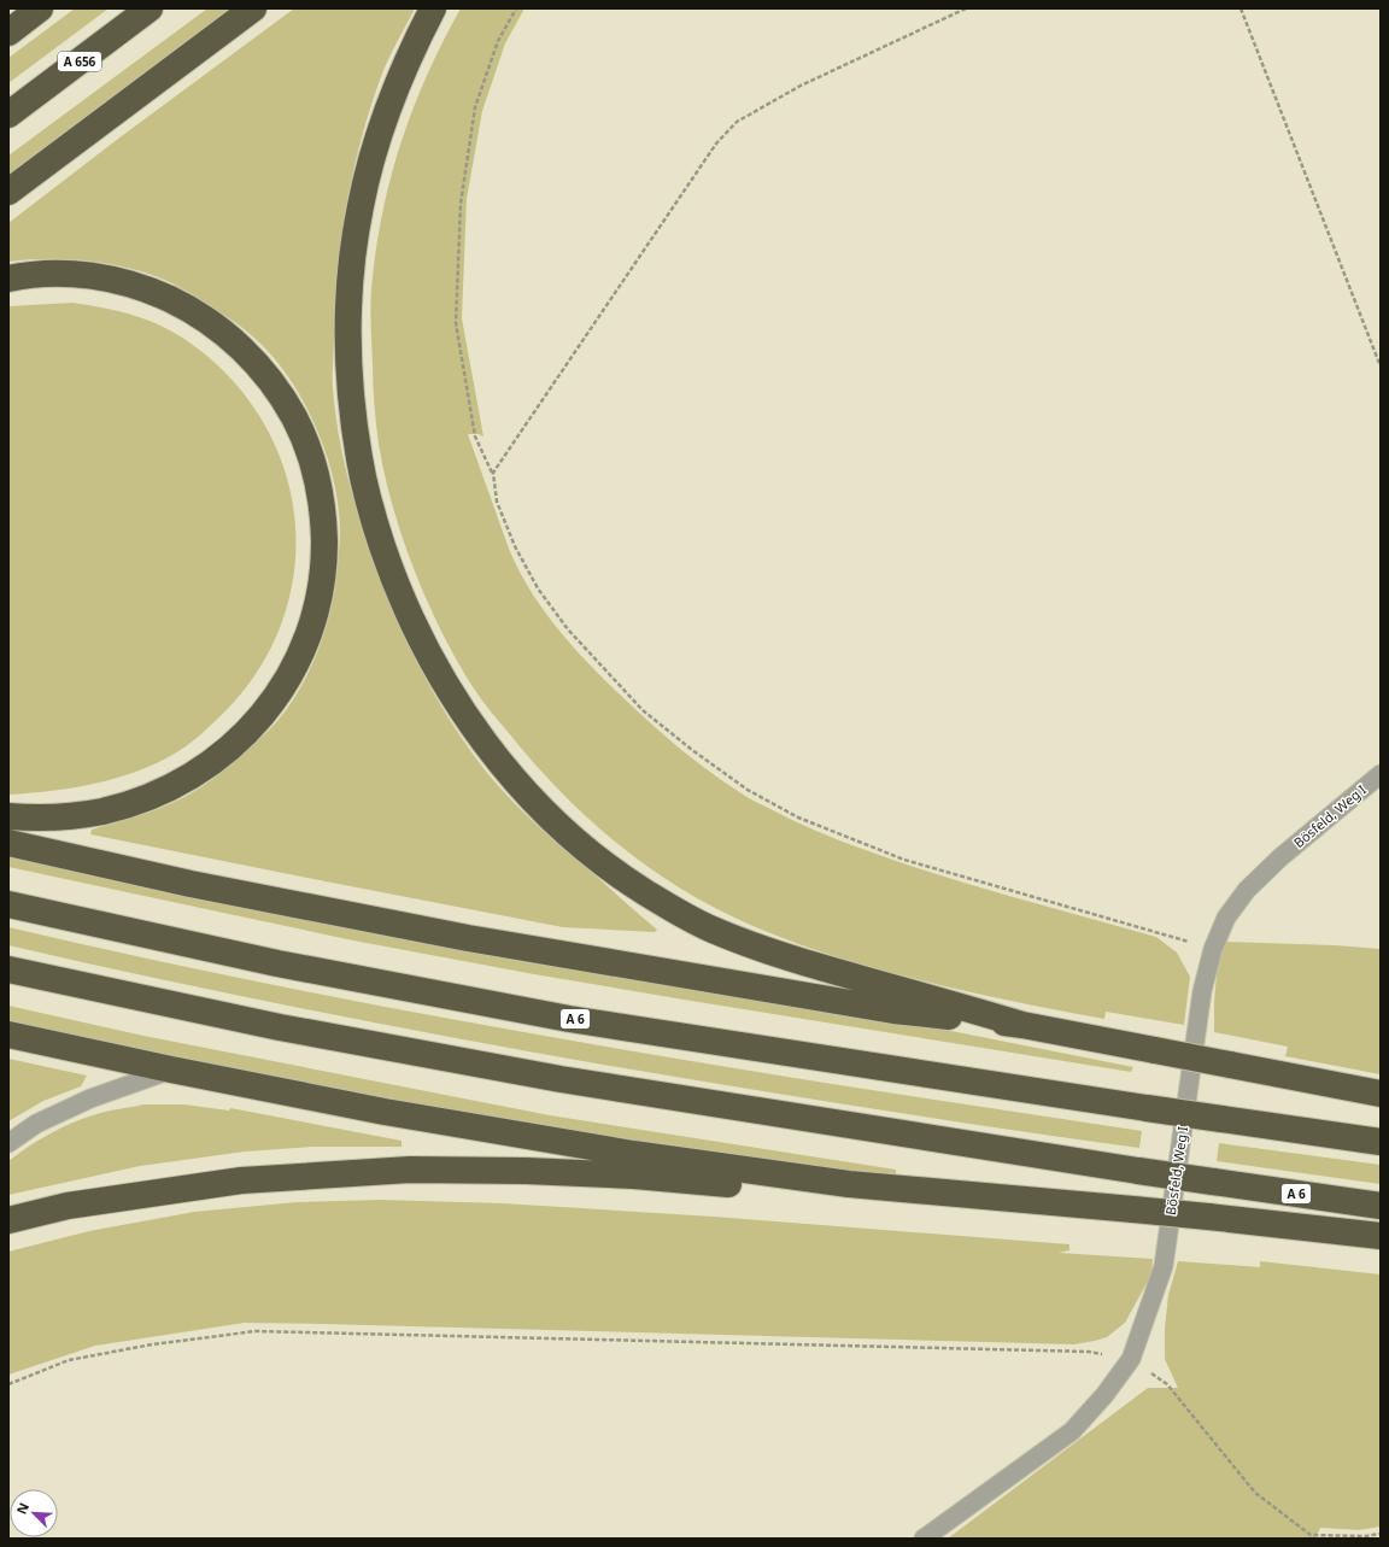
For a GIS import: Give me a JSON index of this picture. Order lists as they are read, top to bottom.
{
  "streets": {
    "highway": ["A 656", "A 6"],
    "lane": ["Bösfeld, Weg I"]
  },
  "north": "top left"
}
